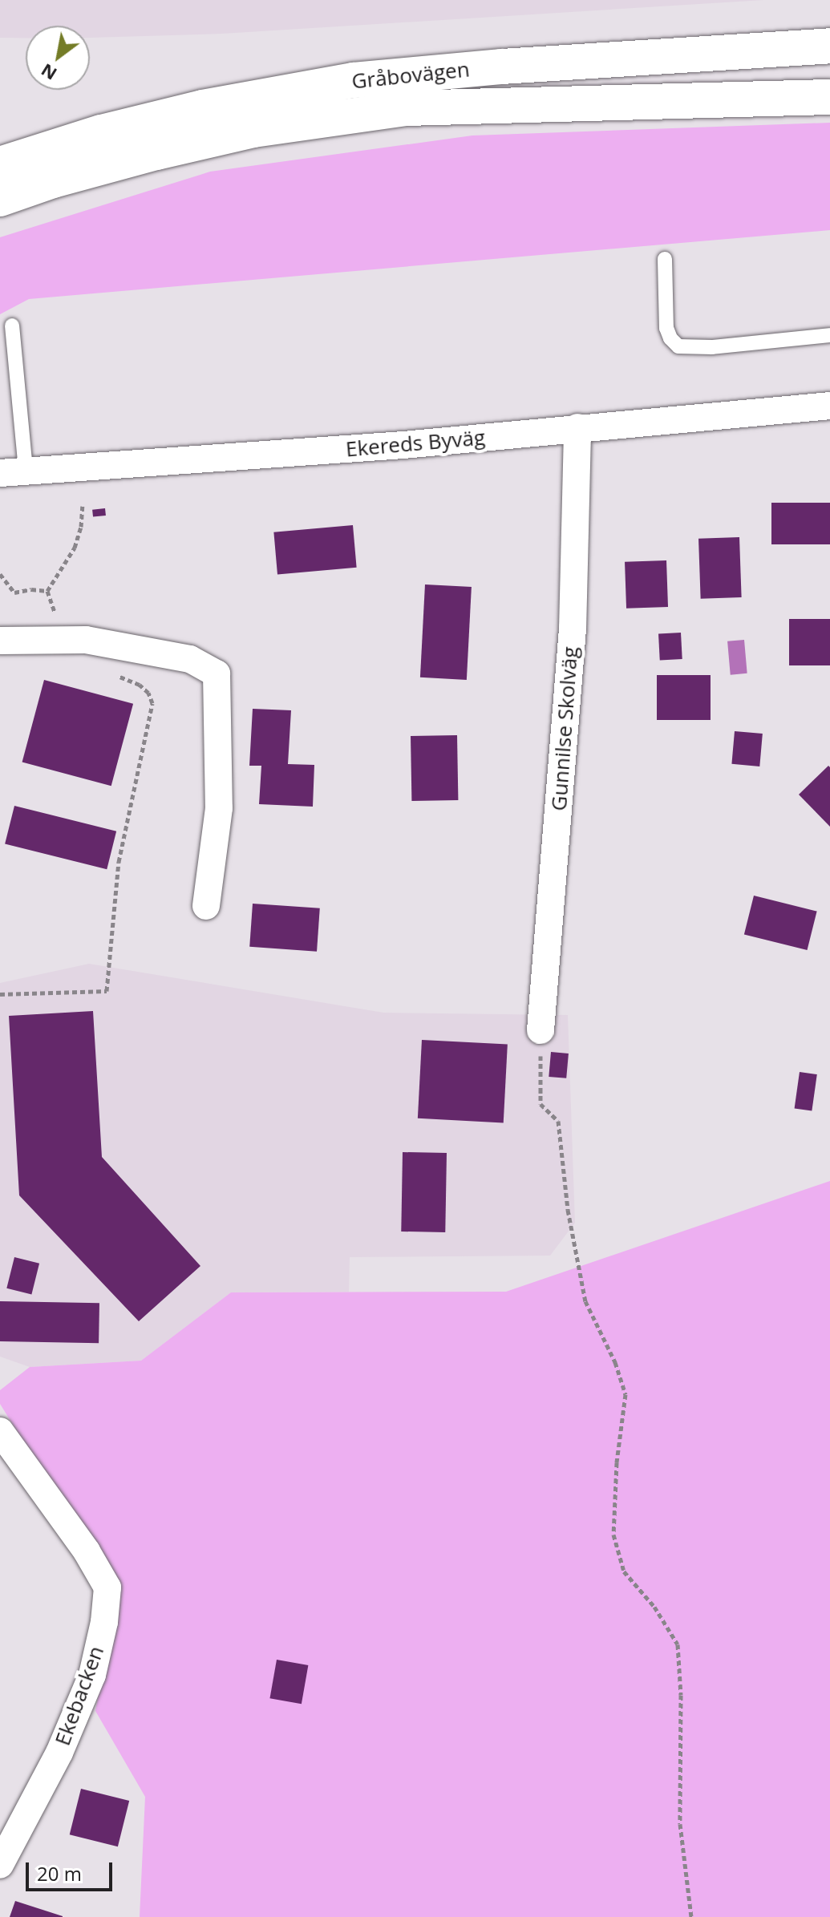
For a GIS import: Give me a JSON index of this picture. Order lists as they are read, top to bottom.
{
  "streets": {
    "main road": ["Gråbovägen"],
    "street": ["Ekereds Byväg", "Gunnilse Skolväg", "Ekebacken"]
  },
  "crossings": [
    ["Ekereds Byväg", "Gunnilse Skolväg"]
  ],
  "scale_bar": "20 m",
  "north": "bottom left"
}
